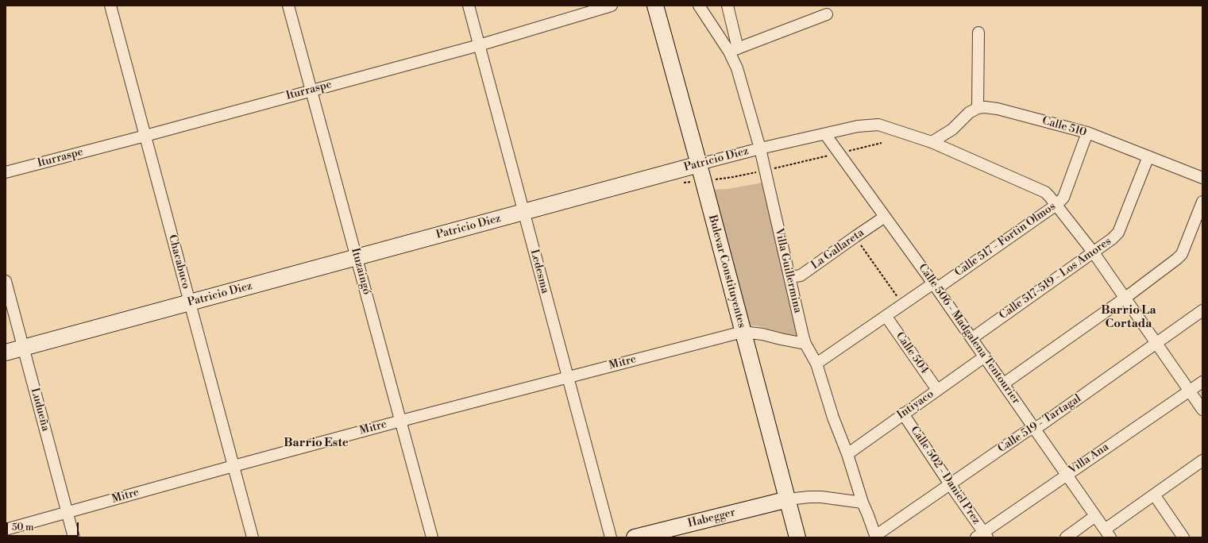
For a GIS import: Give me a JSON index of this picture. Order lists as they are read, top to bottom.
{
  "streets": {
    "street": [
      "Iturraspe",
      "Calle 510",
      "Patricio Diez",
      "Calle 517 - Fortin Olmos",
      "La Gallareta",
      "Chacabuco",
      "Villa Guillermina",
      "Ituzaingó",
      "Ledesma",
      "Bulevar Constituyentes",
      "Calle 517-519 - Los Amores",
      "Calle 506 - Madgalena Tentourier",
      "Calle 504",
      "Mitre",
      "Intiyaco",
      "Ludueña",
      "Calle 519 - Tartagal",
      "Villa Ana",
      "Calle 502 - Daniel Prez",
      "Habegger"
    ]
  },
  "crossings": [
    ["Iturraspe", "Chacabuco"],
    ["Iturraspe", "Ituzaingó"],
    ["Iturraspe", "Ledesma"],
    ["Calle 510", "Calle 517 - Fortin Olmos"],
    ["Calle 510", "Calle 517-519 - Los Amores"],
    ["Patricio Diez", "Calle 517 - Fortin Olmos"],
    ["Patricio Diez", "Chacabuco"],
    ["Patricio Diez", "Villa Guillermina"],
    ["Patricio Diez", "Ituzaingó"],
    ["Patricio Diez", "Ledesma"],
    ["Patricio Diez", "Bulevar Constituyentes"],
    ["Patricio Diez", "Calle 517-519 - Los Amores"],
    ["Patricio Diez", "Calle 506 - Madgalena Tentourier"],
    ["Patricio Diez", "Ludueña"],
    ["Patricio Diez", "Calle 519 - Tartagal"],
    ["Patricio Diez", "Villa Ana"],
    ["Calle 517 - Fortin Olmos", "Villa Guillermina"],
    ["Calle 517 - Fortin Olmos", "Calle 506 - Madgalena Tentourier"],
    ["Calle 517 - Fortin Olmos", "Calle 504"],
    ["La Gallareta", "Villa Guillermina"],
    ["La Gallareta", "Calle 506 - Madgalena Tentourier"],
    ["Chacabuco", "Mitre"],
    ["Villa Guillermina", "Intiyaco"],
    ["Villa Guillermina", "Calle 519 - Tartagal"],
    ["Ituzaingó", "Mitre"],
    ["Ledesma", "Mitre"],
    ["Bulevar Constituyentes", "Mitre"],
    ["Bulevar Constituyentes", "Habegger"],
    ["Calle 517-519 - Los Amores", "Calle 506 - Madgalena Tentourier"],
    ["Calle 506 - Madgalena Tentourier", "Intiyaco"],
    ["Calle 506 - Madgalena Tentourier", "Calle 519 - Tartagal"],
    ["Calle 506 - Madgalena Tentourier", "Villa Ana"],
    ["Calle 504", "Intiyaco"],
    ["Mitre", "Ludueña"],
    ["Intiyaco", "Calle 502 - Daniel Prez"],
    ["Calle 519 - Tartagal", "Calle 502 - Daniel Prez"],
    ["Villa Ana", "Calle 502 - Daniel Prez"]
  ],
  "districts": ["Barrio La Cortada", "Barrio Este"],
  "scale_bar": "50 m"
}
